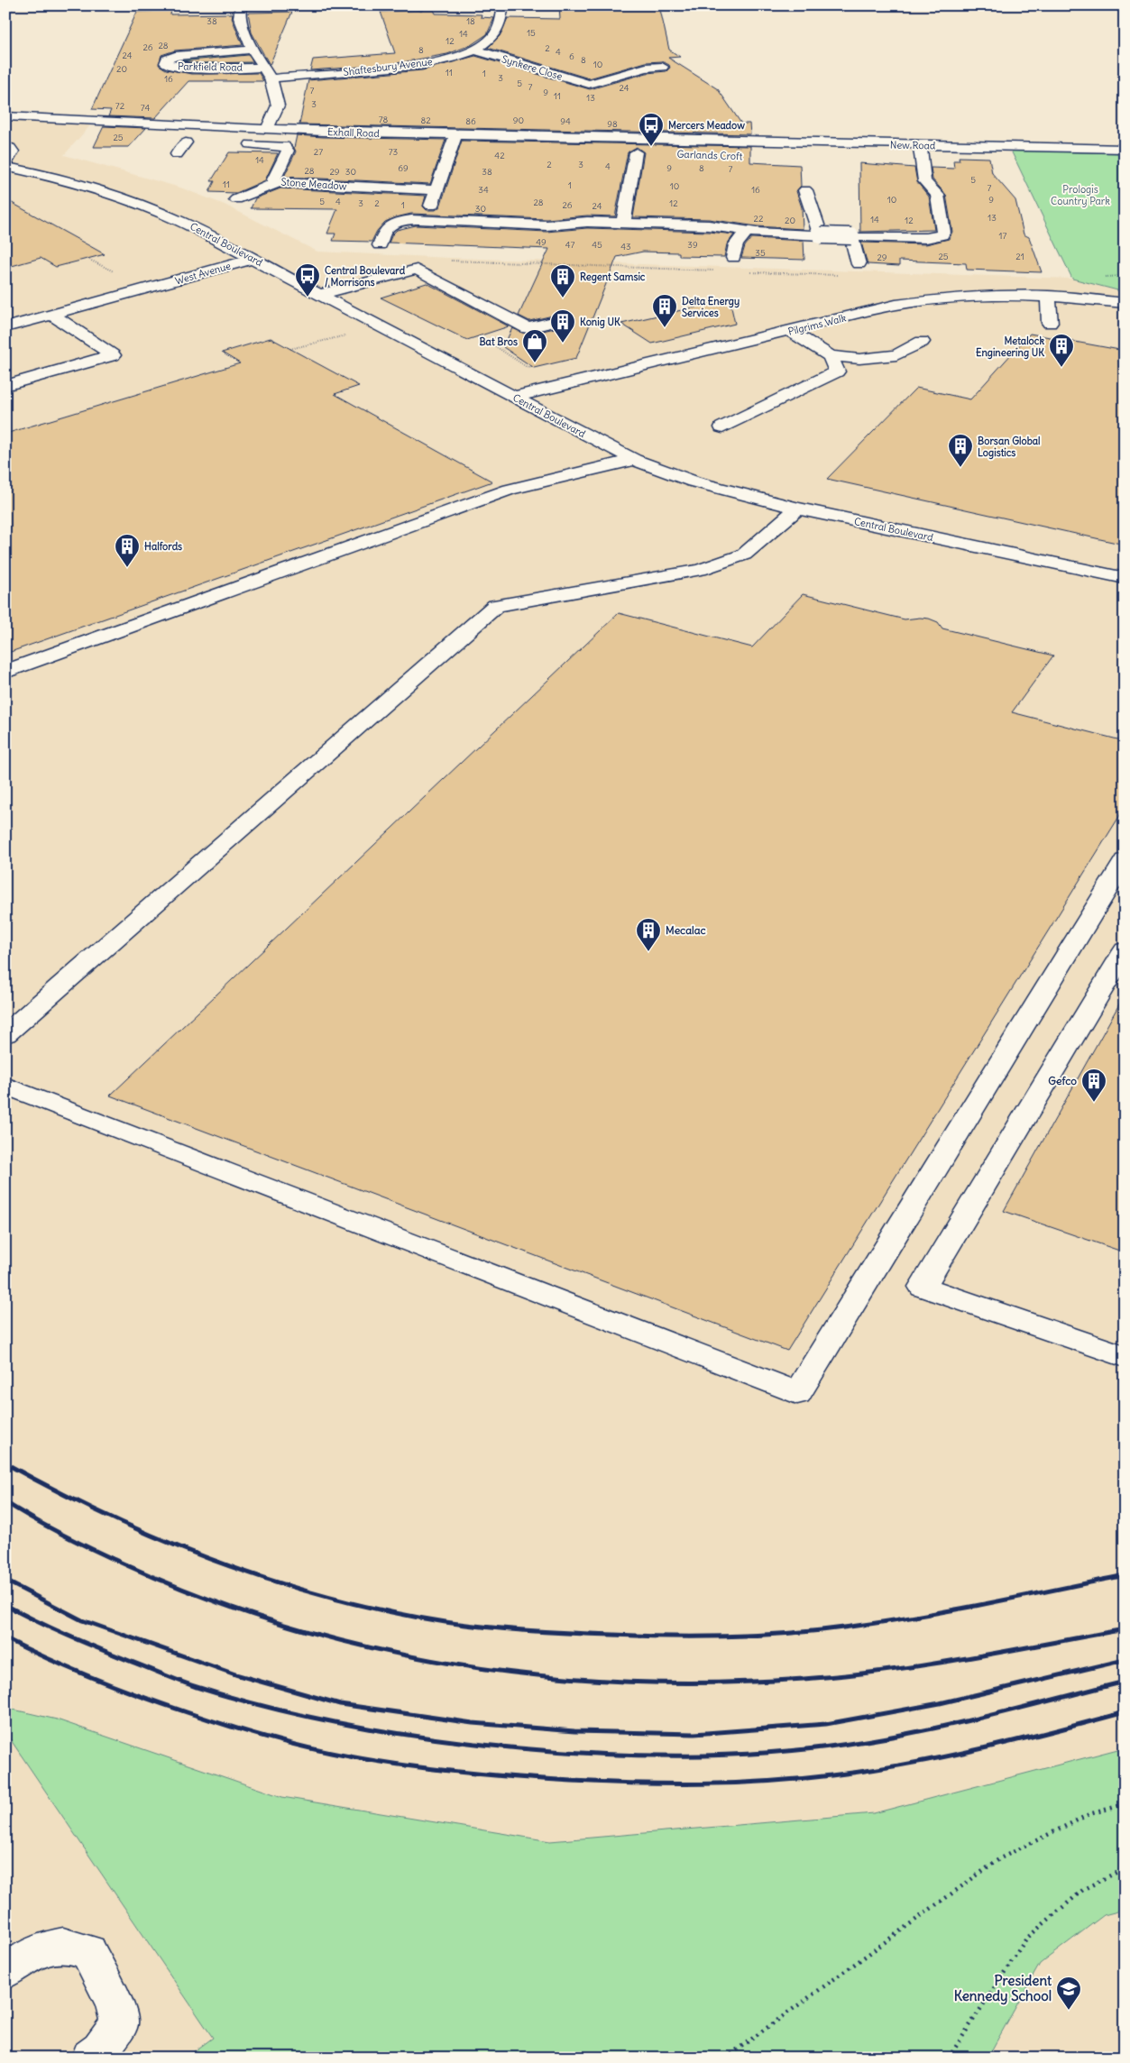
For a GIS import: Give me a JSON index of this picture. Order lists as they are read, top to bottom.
{
  "streets": {
    "street": [
      "Parkfield Road",
      "Shaftesbury Avenue",
      "Synkere Close",
      "Exhall Road",
      "New Road",
      "Stone Meadow",
      "Central Boulevard",
      "West Avenue",
      "Pilgrims Walk"
    ]
  },
  "crossings": [
    ["Parkfield Road", "Shaftesbury Avenue"],
    ["Parkfield Road", "Exhall Road"],
    ["Shaftesbury Avenue", "Synkere Close"],
    ["Exhall Road", "New Road"],
    ["Central Boulevard", "West Avenue"],
    ["Central Boulevard", "Pilgrims Walk"]
  ],
  "parks": ["Prologis Country Park"],
  "places": {
    "bus stop": ["Mercers Meadow", "Central Boulevard / Morrisons"],
    "building": [
      "Regent Samsic",
      "Delta Energy Services",
      "Konig UK",
      "Metalock Engineering UK",
      "Borsan Global Logistics",
      "Halfords",
      "Mecalac",
      "Gefco"
    ],
    "shop": ["Bat Bros"],
    "school or university": ["President Kennedy School"]
  },
  "house_numbers": [
    "38",
    "18",
    "15",
    "14",
    "12",
    "28",
    "26",
    "2",
    "8",
    "4",
    "24",
    "6",
    "8",
    "10",
    "20",
    "11",
    "1",
    "3",
    "16",
    "5",
    "7",
    "24",
    "7",
    "9",
    "11",
    "13",
    "3",
    "72",
    "74",
    "78",
    "82",
    "90",
    "86",
    "94",
    "98",
    "25",
    "27",
    "73",
    "42",
    "14",
    "2",
    "3",
    "4",
    "69",
    "9",
    "8",
    "7",
    "28",
    "29",
    "30",
    "38",
    "5",
    "11",
    "1",
    "10",
    "7",
    "34",
    "16",
    "10",
    "9",
    "5",
    "4",
    "28",
    "3",
    "2",
    "12",
    "1",
    "26",
    "24",
    "30",
    "13",
    "22",
    "14",
    "20",
    "12",
    "17",
    "49",
    "47",
    "45",
    "39",
    "43",
    "35",
    "25",
    "21",
    "29"
  ]
}
